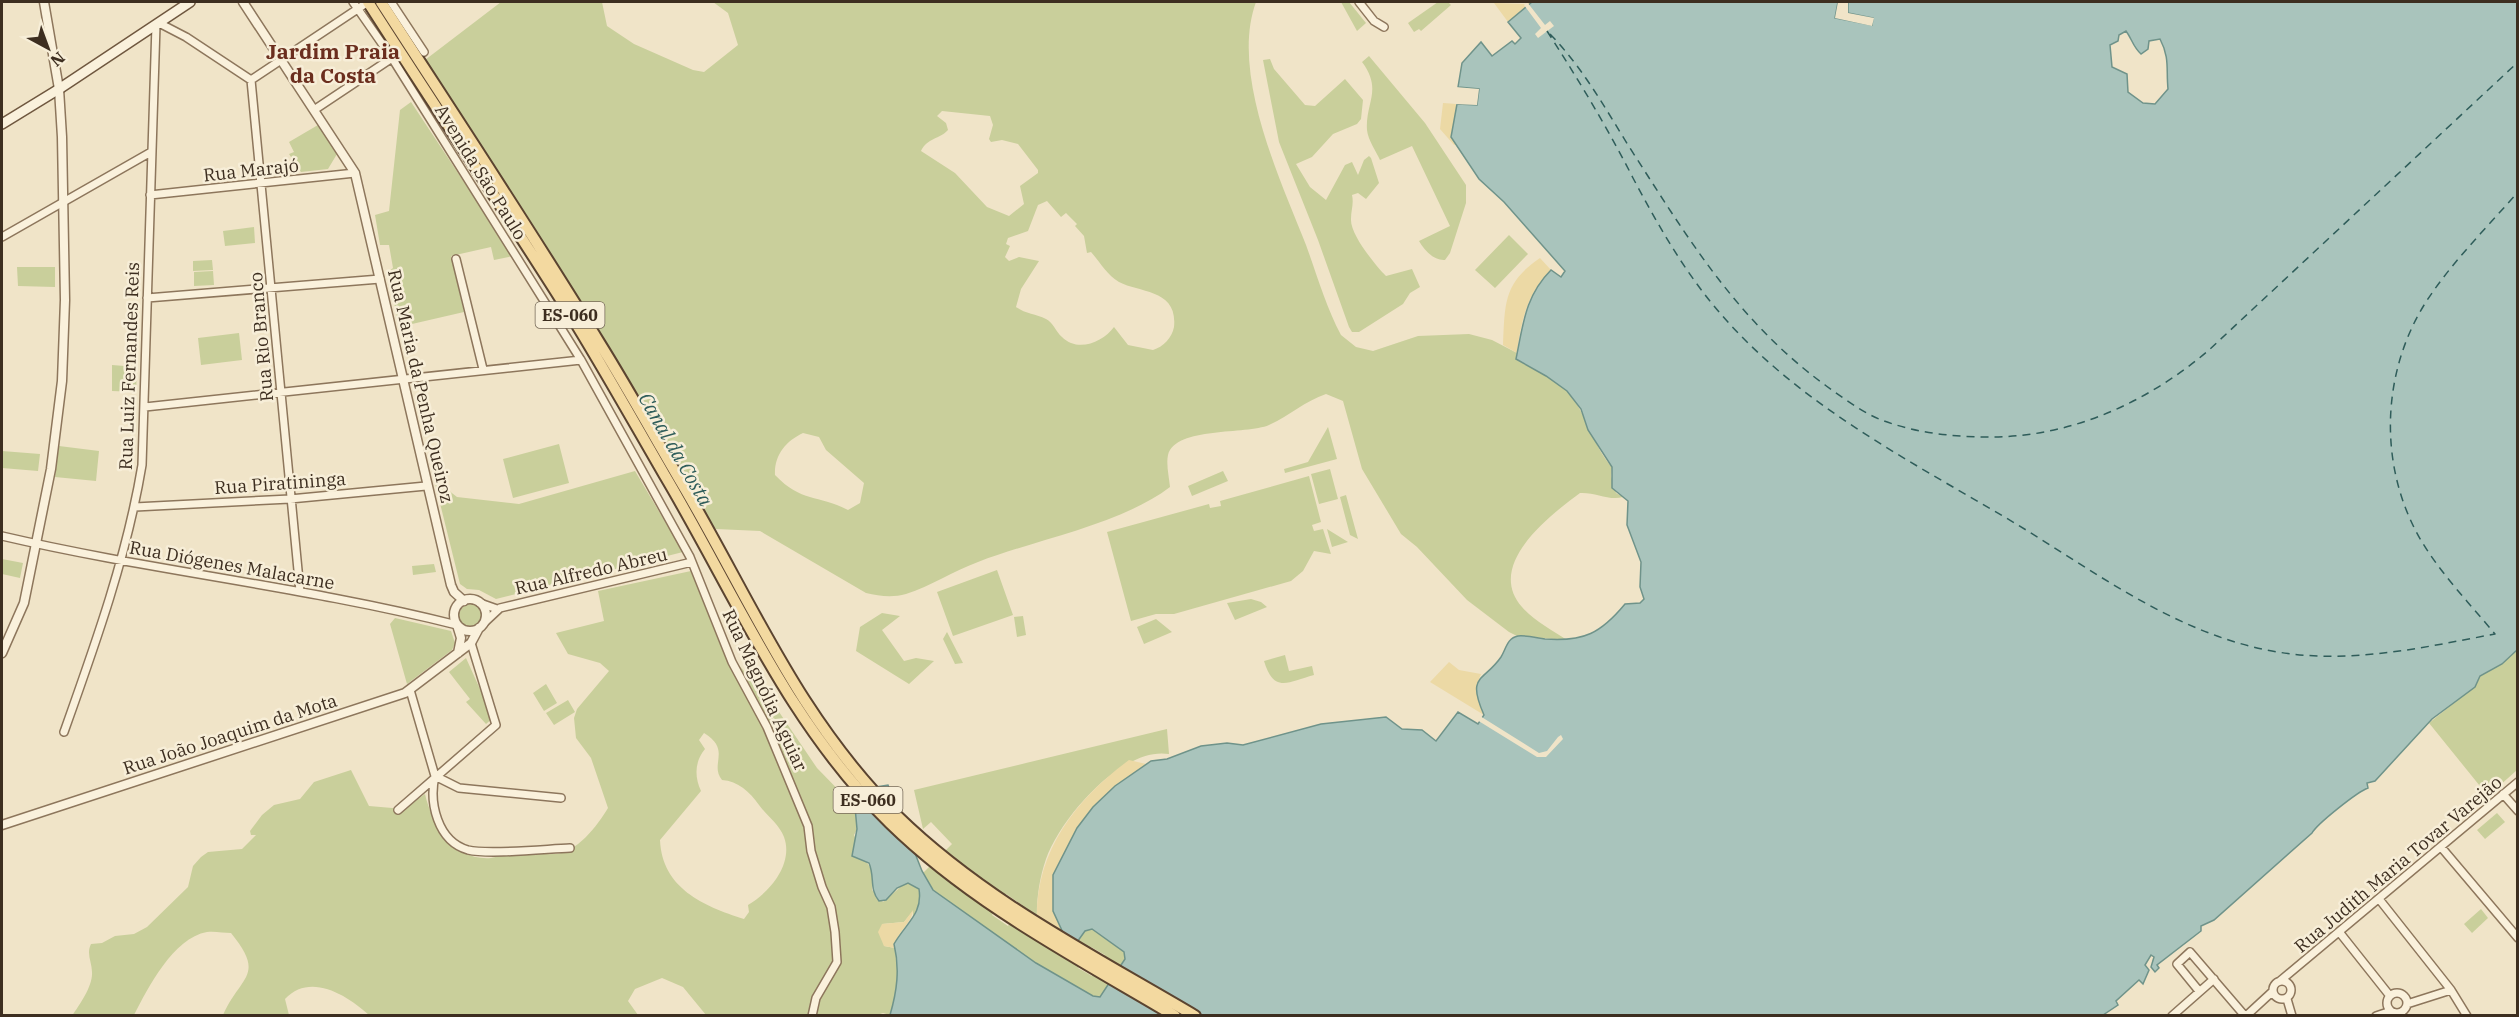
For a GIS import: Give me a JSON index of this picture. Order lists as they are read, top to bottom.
{
  "streets": {
    "main road": ["ES-060"],
    "street": [
      "Rua Marajó",
      "Avenida São Paulo",
      "Rua Rio Branco",
      "Rua Luiz Fernandes Reis",
      "Rua Maria da Penha Queiroz",
      "Rua Piratininga",
      "Rua Diógenes Malacarne",
      "Rua Alfredo Abreu",
      "Rua Magnólia Aguiar",
      "Rua João Joaquim da Mota",
      "Rua Judith Maria Tovar Varejão"
    ]
  },
  "crossings": [
    ["Rua Marajó", "Rua Rio Branco"],
    ["Rua Marajó", "Rua Luiz Fernandes Reis"],
    ["Rua Marajó", "Rua Maria da Penha Queiroz"],
    ["Avenida São Paulo", "Rua Magnólia Aguiar"],
    ["Rua Rio Branco", "Rua Piratininga"],
    ["Rua Rio Branco", "Rua Diógenes Malacarne"],
    ["Rua Luiz Fernandes Reis", "Rua Piratininga"],
    ["Rua Luiz Fernandes Reis", "Rua Diógenes Malacarne"],
    ["Rua Maria da Penha Queiroz", "Rua Piratininga"],
    ["Rua Maria da Penha Queiroz", "Rua Diógenes Malacarne"],
    ["Rua Maria da Penha Queiroz", "Rua Alfredo Abreu"],
    ["Rua Diógenes Malacarne", "Rua Alfredo Abreu"],
    ["Rua Alfredo Abreu", "Rua Magnólia Aguiar"]
  ],
  "districts": ["Jardim Praia da Costa"],
  "water": ["Canal da Costa"],
  "north": "bottom right"
}
